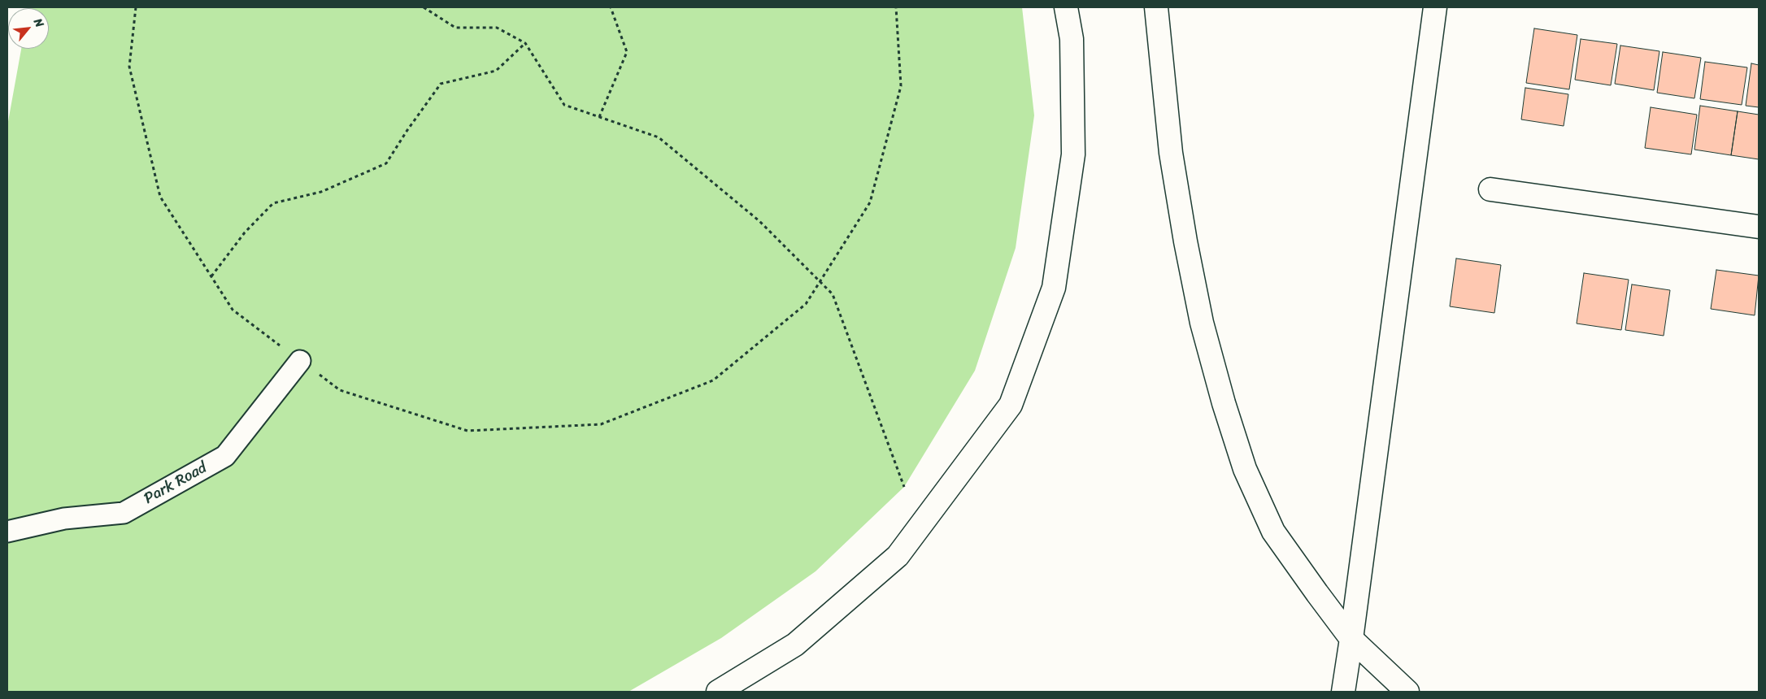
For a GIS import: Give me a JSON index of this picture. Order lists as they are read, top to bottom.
{
  "streets": {
    "street": ["Park Road"]
  },
  "north": "top right"
}
